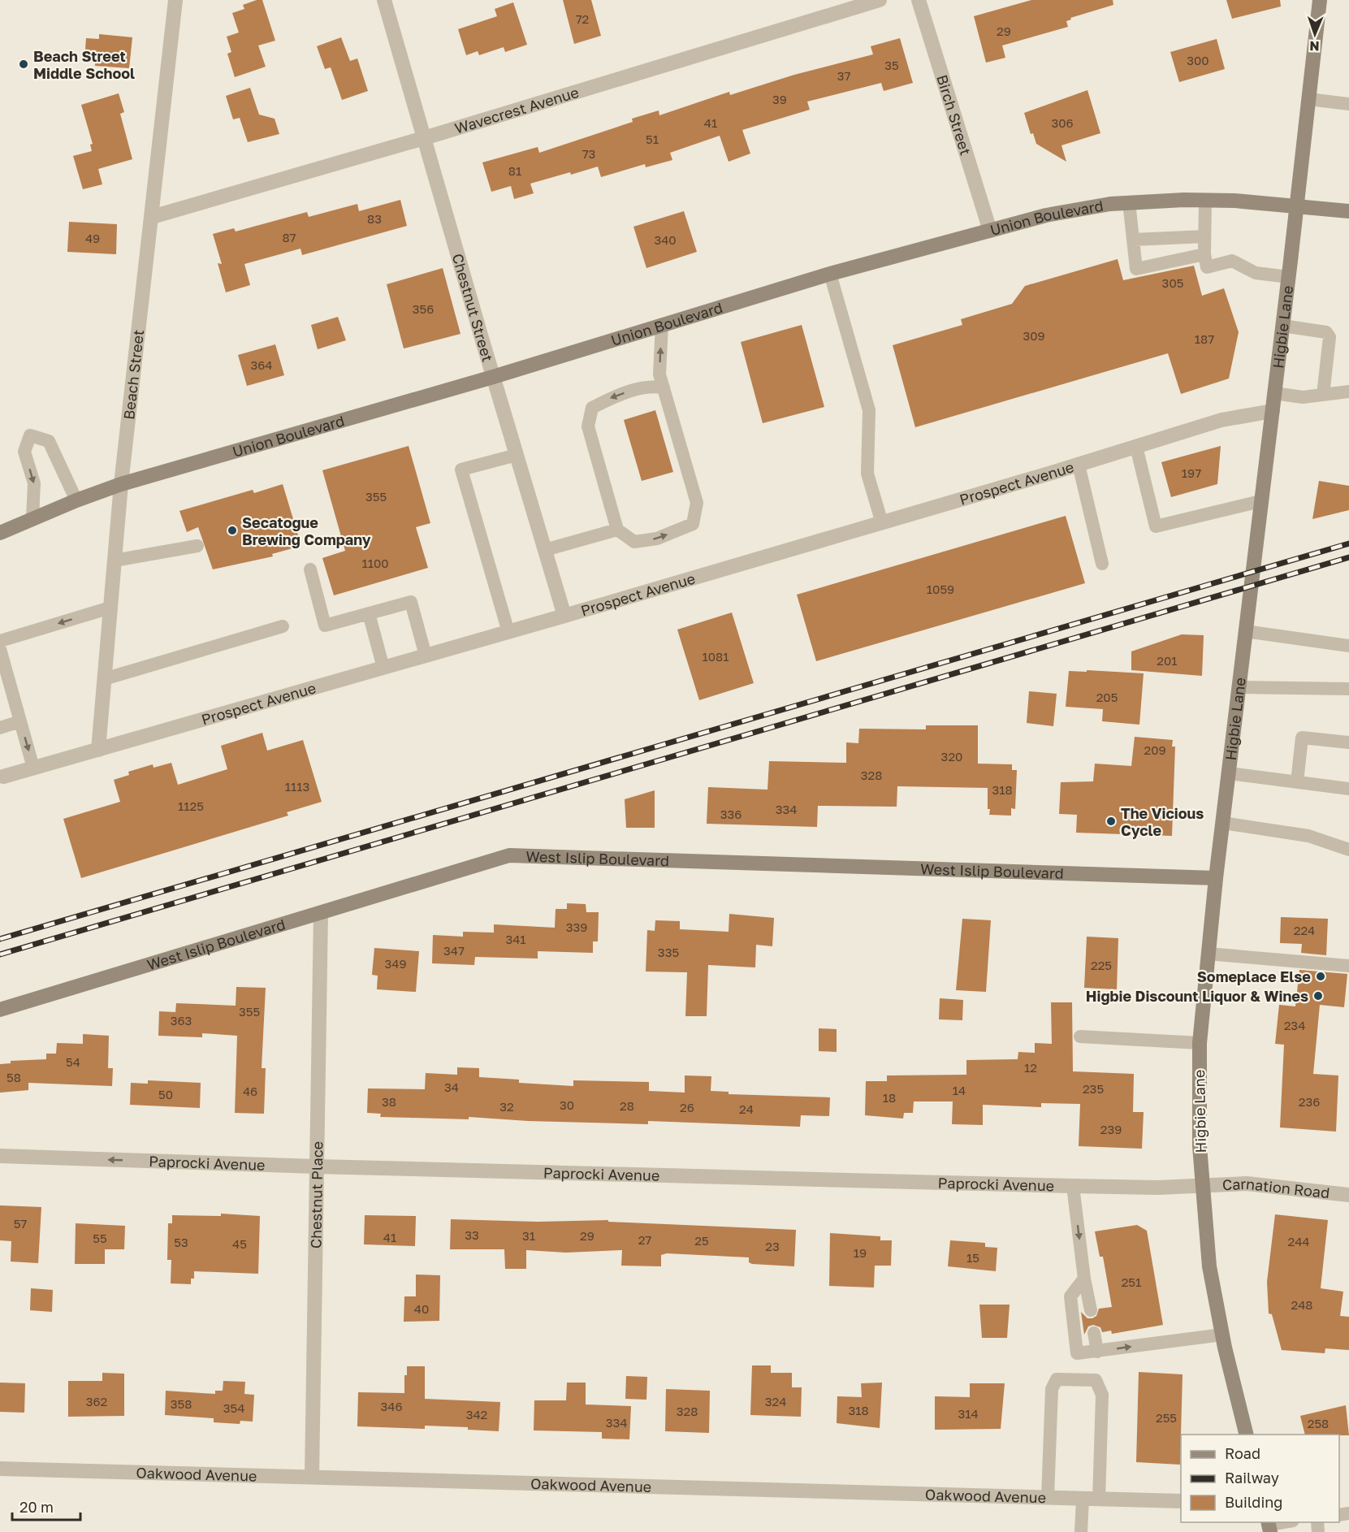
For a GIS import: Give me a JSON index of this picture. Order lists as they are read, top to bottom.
{
  "streets": {
    "main road": ["Union Boulevard", "Higbie Lane", "West Islip Boulevard"],
    "street": [
      "Wavecrest Avenue",
      "Birch Street",
      "Chestnut Street",
      "Beach Street",
      "Prospect Avenue",
      "Paprocki Avenue",
      "Carnation Road",
      "Chestnut Place",
      "Oakwood Avenue"
    ]
  },
  "crossings": [
    ["Wavecrest Avenue", "Chestnut Street"],
    ["Wavecrest Avenue", "Beach Street"],
    ["Birch Street", "Union Boulevard"],
    ["Union Boulevard", "Chestnut Street"],
    ["Union Boulevard", "Higbie Lane"],
    ["Union Boulevard", "Beach Street"],
    ["Chestnut Street", "Prospect Avenue"],
    ["Higbie Lane", "Prospect Avenue"],
    ["Higbie Lane", "West Islip Boulevard"],
    ["Higbie Lane", "Paprocki Avenue"],
    ["Higbie Lane", "Carnation Road"],
    ["Beach Street", "Prospect Avenue"],
    ["West Islip Boulevard", "Chestnut Place"],
    ["Paprocki Avenue", "Carnation Road"],
    ["Paprocki Avenue", "Chestnut Place"],
    ["Chestnut Place", "Oakwood Avenue"]
  ],
  "places": [
    "Beach Street Middle School",
    "Secatogue Brewing Company",
    "The Vicious Cycle",
    "Someplace Else",
    "Higbie Discount Liquor & Wines"
  ],
  "house_numbers": [
    "72",
    "29",
    "300",
    "35",
    "37",
    "39",
    "41",
    "306",
    "51",
    "73",
    "81",
    "83",
    "87",
    "49",
    "340",
    "305",
    "356",
    "309",
    "187",
    "364",
    "197",
    "355",
    "1100",
    "1059",
    "1081",
    "201",
    "205",
    "209",
    "320",
    "328",
    "1113",
    "318",
    "1125",
    "334",
    "336",
    "339",
    "224",
    "341",
    "347",
    "335",
    "349",
    "225",
    "355",
    "363",
    "234",
    "54",
    "12",
    "58",
    "34",
    "235",
    "14",
    "46",
    "50",
    "18",
    "38",
    "236",
    "30",
    "28",
    "32",
    "26",
    "24",
    "239",
    "57",
    "33",
    "31",
    "29",
    "41",
    "55",
    "27",
    "25",
    "244",
    "53",
    "45",
    "23",
    "19",
    "15",
    "251",
    "248",
    "40",
    "362",
    "324",
    "358",
    "346",
    "354",
    "318",
    "328",
    "314",
    "342",
    "255",
    "334",
    "258"
  ],
  "legend": ["Road", "Railway", "Building"],
  "scale_bar": "20 m",
  "north": "bottom"
}
